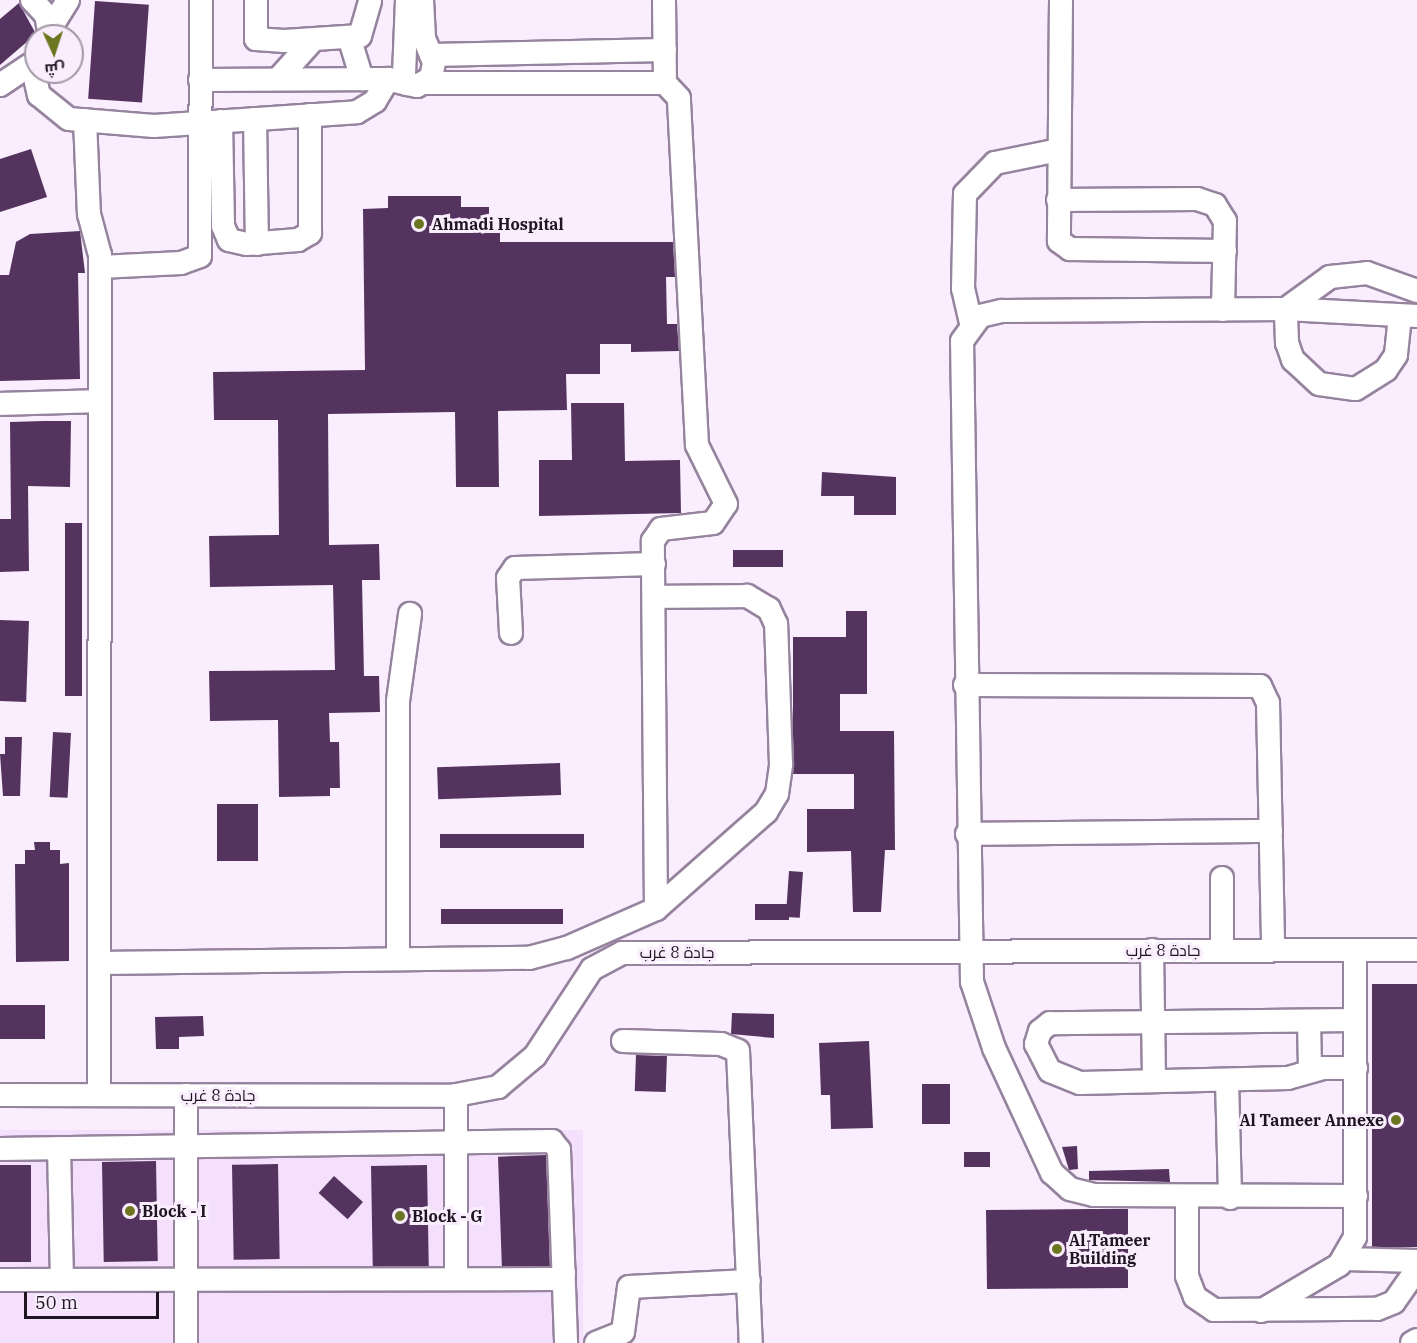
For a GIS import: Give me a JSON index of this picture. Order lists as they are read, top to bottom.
{
  "streets": {
    "street": ["جادة 8 غرب"]
  },
  "places": [
    "Ahmadi Hospital",
    "Al Tameer Annexe",
    "Block - I",
    "Block - G",
    "Al Tameer Building"
  ],
  "scale_bar": "50 m",
  "north": "bottom"
}
